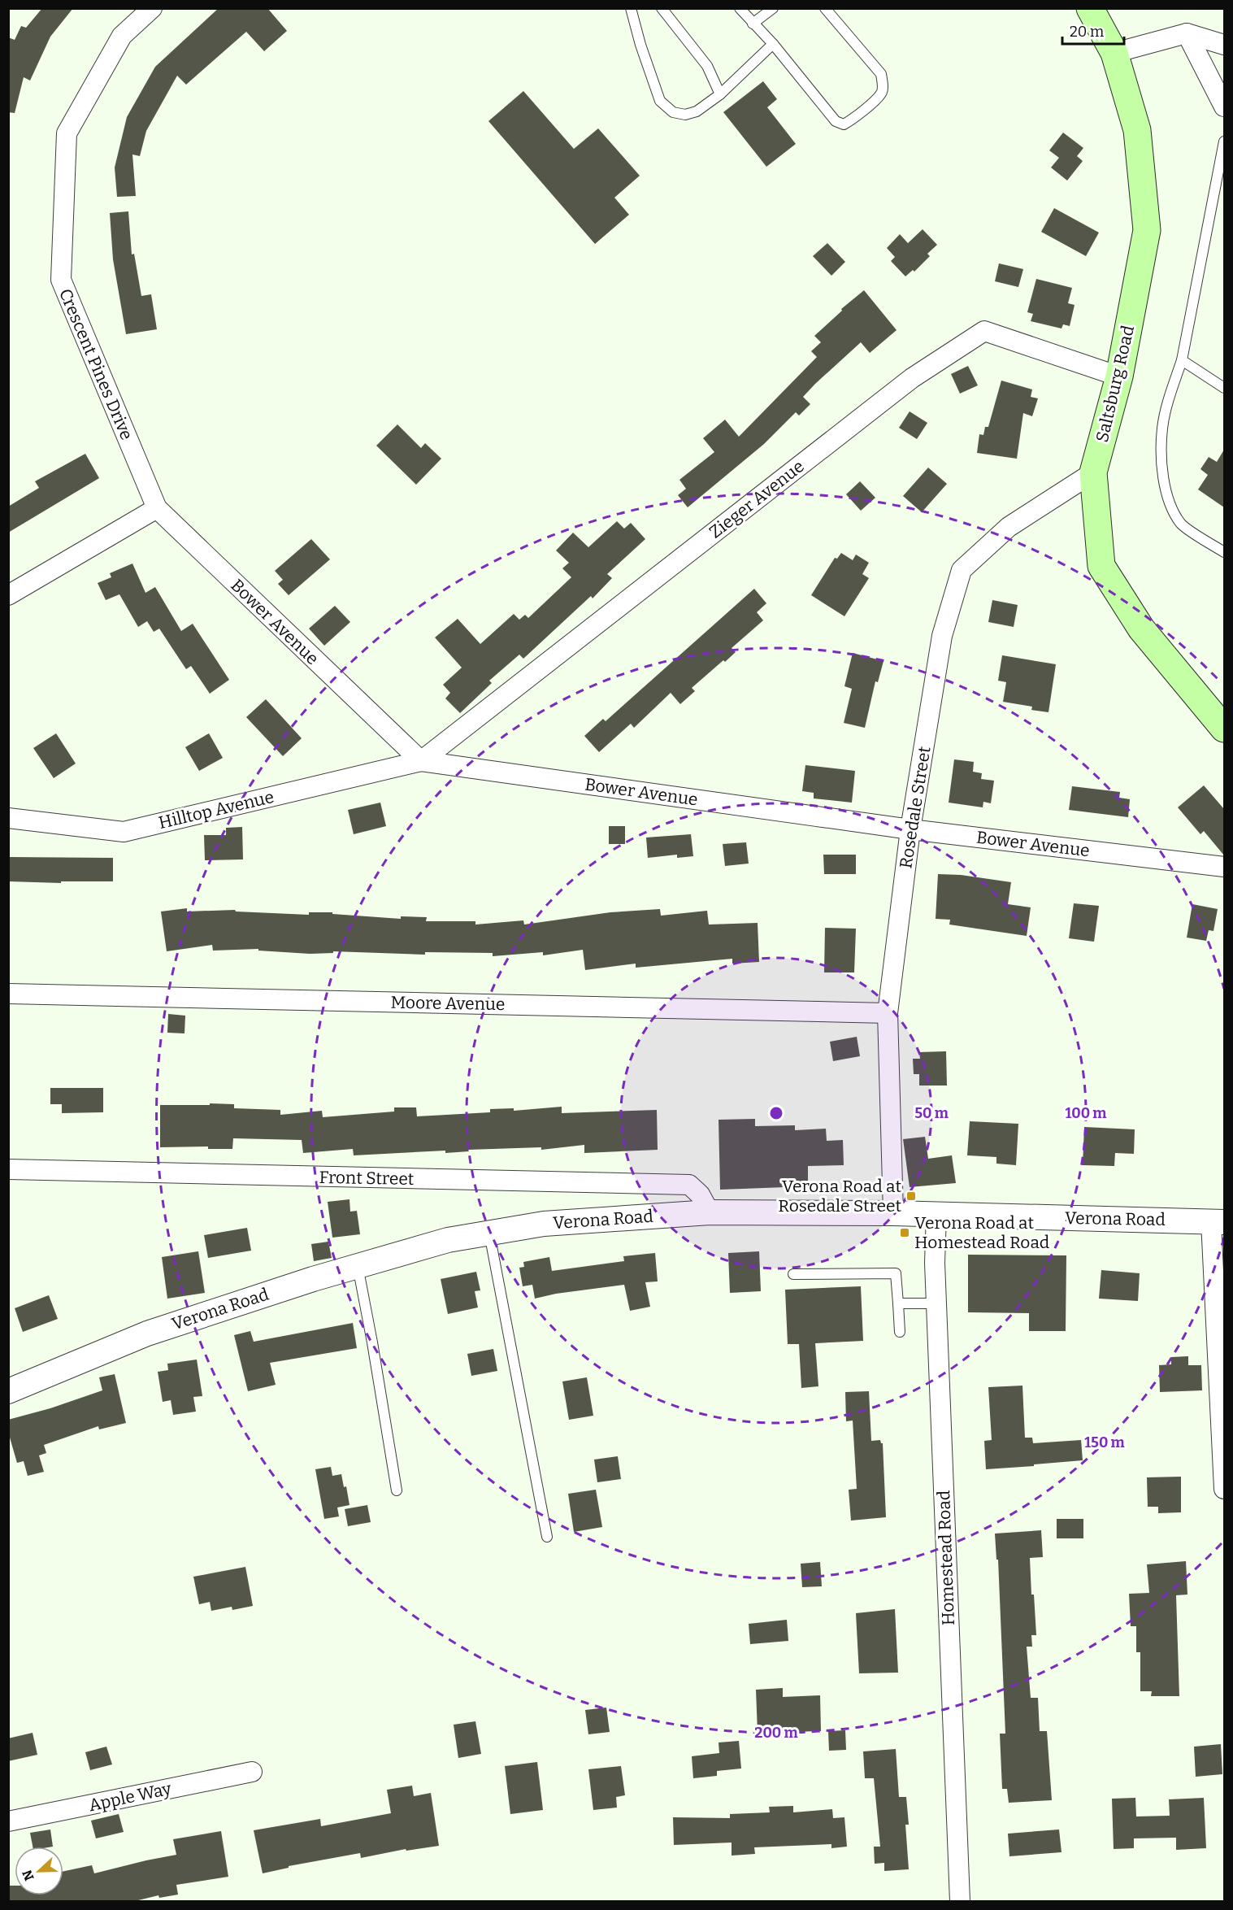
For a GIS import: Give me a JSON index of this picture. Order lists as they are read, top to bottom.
{
  "streets": {
    "main road": ["Saltsburg Road"],
    "street": [
      "Crescent Pines Drive",
      "Zieger Avenue",
      "Bower Avenue",
      "Rosedale Street",
      "Hilltop Avenue",
      "Moore Avenue",
      "Front Street",
      "Verona Road",
      "Homestead Road",
      "Apple Way"
    ]
  },
  "crossings": [
    ["Crescent Pines Drive", "Bower Avenue"],
    ["Saltsburg Road", "Zieger Avenue"],
    ["Saltsburg Road", "Rosedale Street"],
    ["Zieger Avenue", "Bower Avenue"],
    ["Zieger Avenue", "Hilltop Avenue"],
    ["Bower Avenue", "Rosedale Street"],
    ["Bower Avenue", "Hilltop Avenue"],
    ["Rosedale Street", "Moore Avenue"],
    ["Rosedale Street", "Verona Road"],
    ["Front Street", "Verona Road"],
    ["Verona Road", "Homestead Road"]
  ],
  "places": {
    "transit": ["Verona Road at Rosedale Street", "Verona Road at Homestead Road"]
  },
  "scale_bar": "20 m",
  "north": "left",
  "rings": [
    "50 m",
    "100 m",
    "150 m",
    "200 m"
  ]
}
